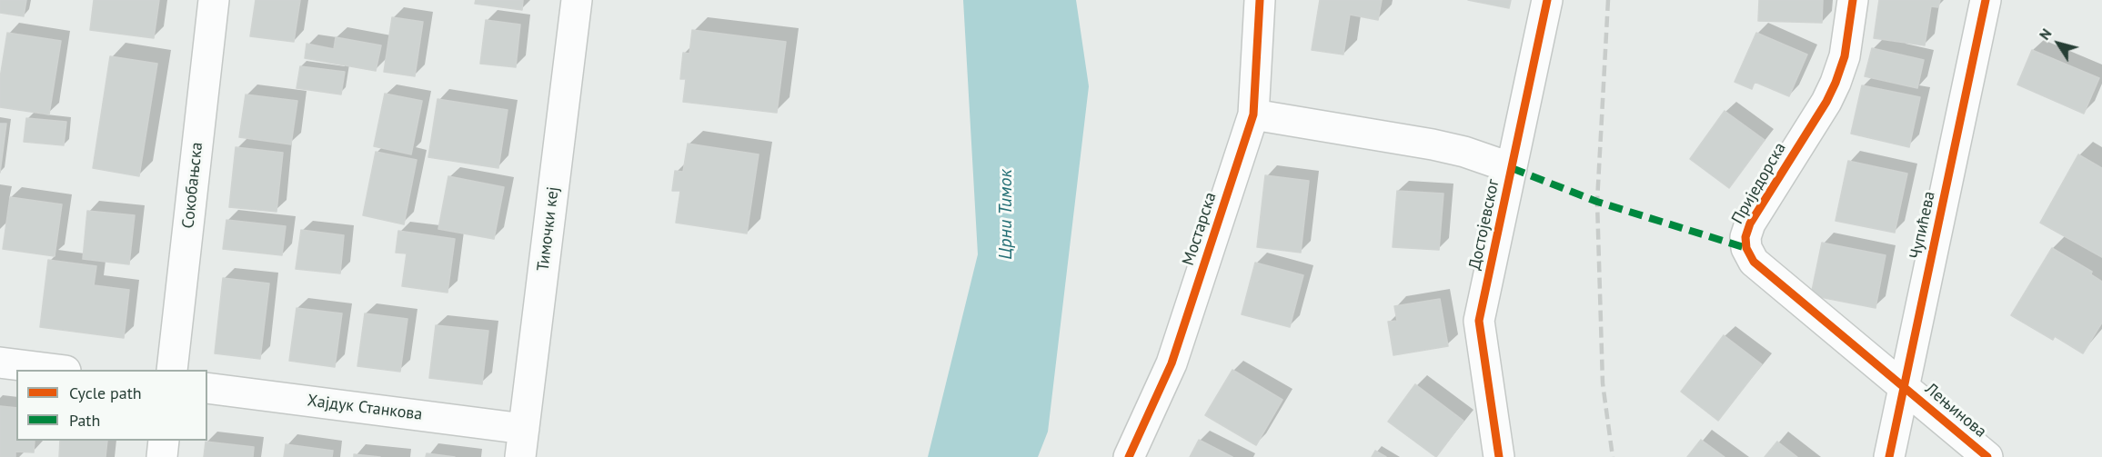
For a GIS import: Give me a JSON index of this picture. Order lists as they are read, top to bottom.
{
  "streets": {
    "street": [
      "Приједорска",
      "Сокобањска",
      "Достојевског",
      "Чупићева",
      "Тимочки кеј",
      "Мостарска",
      "Хајдук Станкова",
      "Лењинова"
    ]
  },
  "crossings": [
    ["Приједорска", "Чупићева"],
    ["Приједорска", "Лењинова"],
    ["Чупићева", "Лењинова"],
    ["Тимочки кеј", "Хајдук Станкова"]
  ],
  "water": ["Црни Тимок"],
  "legend": ["Cycle path", "Path"],
  "north": "top left"
}
